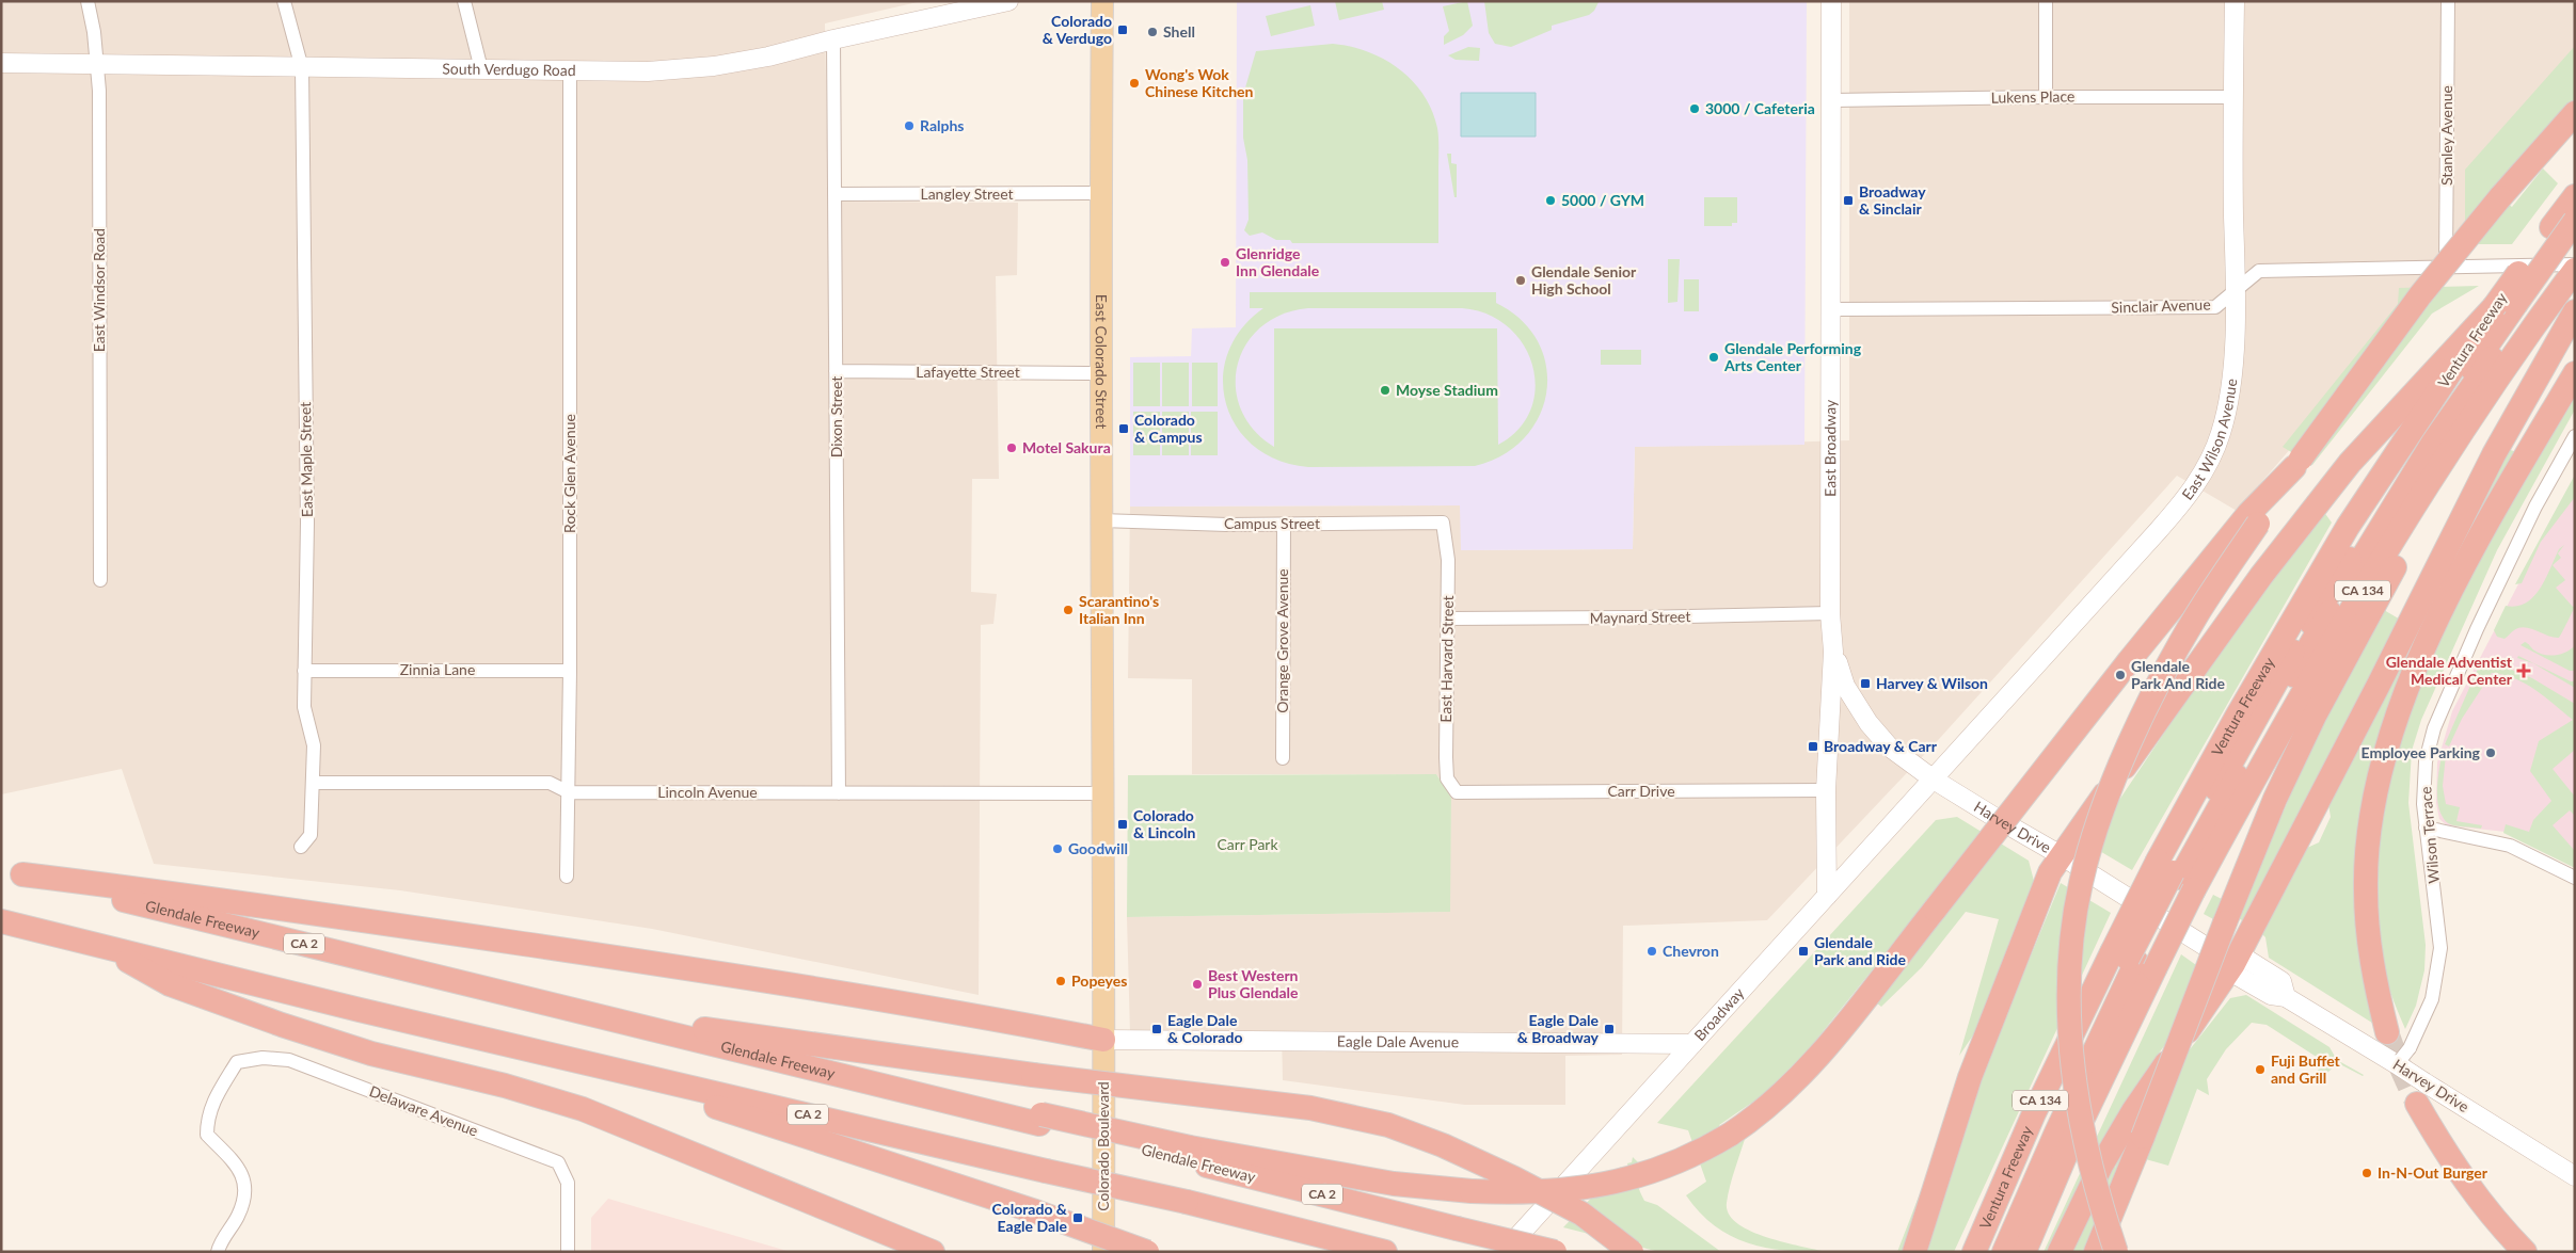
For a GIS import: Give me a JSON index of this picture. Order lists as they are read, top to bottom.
{
  "streets": {
    "highway": [
      "Ventura Freeway",
      "CA 134",
      "Glendale Freeway",
      "CA 2"
    ],
    "main road": [
      "South Verdugo Road",
      "East Colorado Street",
      "East Wilson Avenue",
      "East Broadway",
      "Harvey Drive",
      "Broadway",
      "Eagle Dale Avenue",
      "Colorado Boulevard"
    ],
    "street": [
      "Lukens Place",
      "Stanley Avenue",
      "Langley Street",
      "East Windsor Road",
      "Sinclair Avenue",
      "Lafayette Street",
      "Dixon Street",
      "East Maple Street",
      "Rock Glen Avenue",
      "Campus Street",
      "Maynard Street",
      "Orange Grove Avenue",
      "East Harvard Street",
      "Zinnia Lane",
      "Carr Drive",
      "Lincoln Avenue",
      "Wilson Terrace",
      "Delaware Avenue"
    ]
  },
  "crossings": [
    ["South Verdugo Road", "East Windsor Road"],
    ["South Verdugo Road", "Dixon Street"],
    ["South Verdugo Road", "East Maple Street"],
    ["South Verdugo Road", "Rock Glen Avenue"],
    ["Lukens Place", "East Wilson Avenue"],
    ["Lukens Place", "East Broadway"],
    ["Stanley Avenue", "Sinclair Avenue"],
    ["Langley Street", "East Colorado Street"],
    ["Langley Street", "Dixon Street"],
    ["Sinclair Avenue", "East Wilson Avenue"],
    ["Sinclair Avenue", "East Broadway"],
    ["East Colorado Street", "Lafayette Street"],
    ["East Colorado Street", "Campus Street"],
    ["East Colorado Street", "Lincoln Avenue"],
    ["East Colorado Street", "Eagle Dale Avenue"],
    ["East Colorado Street", "Colorado Boulevard"],
    ["Lafayette Street", "Dixon Street"],
    ["Dixon Street", "Lincoln Avenue"],
    ["East Wilson Avenue", "Harvey Drive"],
    ["East Wilson Avenue", "Broadway"],
    ["East Broadway", "Maynard Street"],
    ["East Broadway", "Carr Drive"],
    ["East Broadway", "Harvey Drive"],
    ["East Broadway", "Broadway"],
    ["East Maple Street", "Zinnia Lane"],
    ["East Maple Street", "Lincoln Avenue"],
    ["Rock Glen Avenue", "Zinnia Lane"],
    ["Rock Glen Avenue", "Lincoln Avenue"],
    ["Campus Street", "Orange Grove Avenue"],
    ["Campus Street", "East Harvard Street"],
    ["Maynard Street", "East Harvard Street"],
    ["East Harvard Street", "Carr Drive"],
    ["Harvey Drive", "Wilson Terrace"],
    ["Harvey Drive", "Broadway"],
    ["Broadway", "Eagle Dale Avenue"],
    ["Eagle Dale Avenue", "Colorado Boulevard"]
  ],
  "parks": ["Carr Park"],
  "places": {
    "transit": [
      "Colorado & Verdugo",
      "Broadway & Sinclair",
      "Colorado & Campus",
      "Harvey & Wilson",
      "Broadway & Carr",
      "Colorado & Lincoln",
      "Glendale Park and Ride",
      "Eagle Dale & Colorado",
      "Eagle Dale & Broadway",
      "Colorado & Eagle Dale"
    ],
    "other": [
      "Shell",
      "Wong's Wok Chinese Kitchen",
      "3000 / Cafeteria",
      "Ralphs",
      "5000 / GYM",
      "Glenridge Inn Glendale",
      "Glendale Senior High School",
      "Glendale Performing Arts Center",
      "Moyse Stadium",
      "Motel Sakura",
      "Scarantino's Italian Inn",
      "Glendale Park And Ride",
      "Employee Parking",
      "Goodwill",
      "Chevron",
      "Popeyes",
      "Best Western Plus Glendale",
      "Fuji Buffet and Grill",
      "In-N-Out Burger"
    ],
    "health": ["Glendale Adventist Medical Center"]
  }
}
